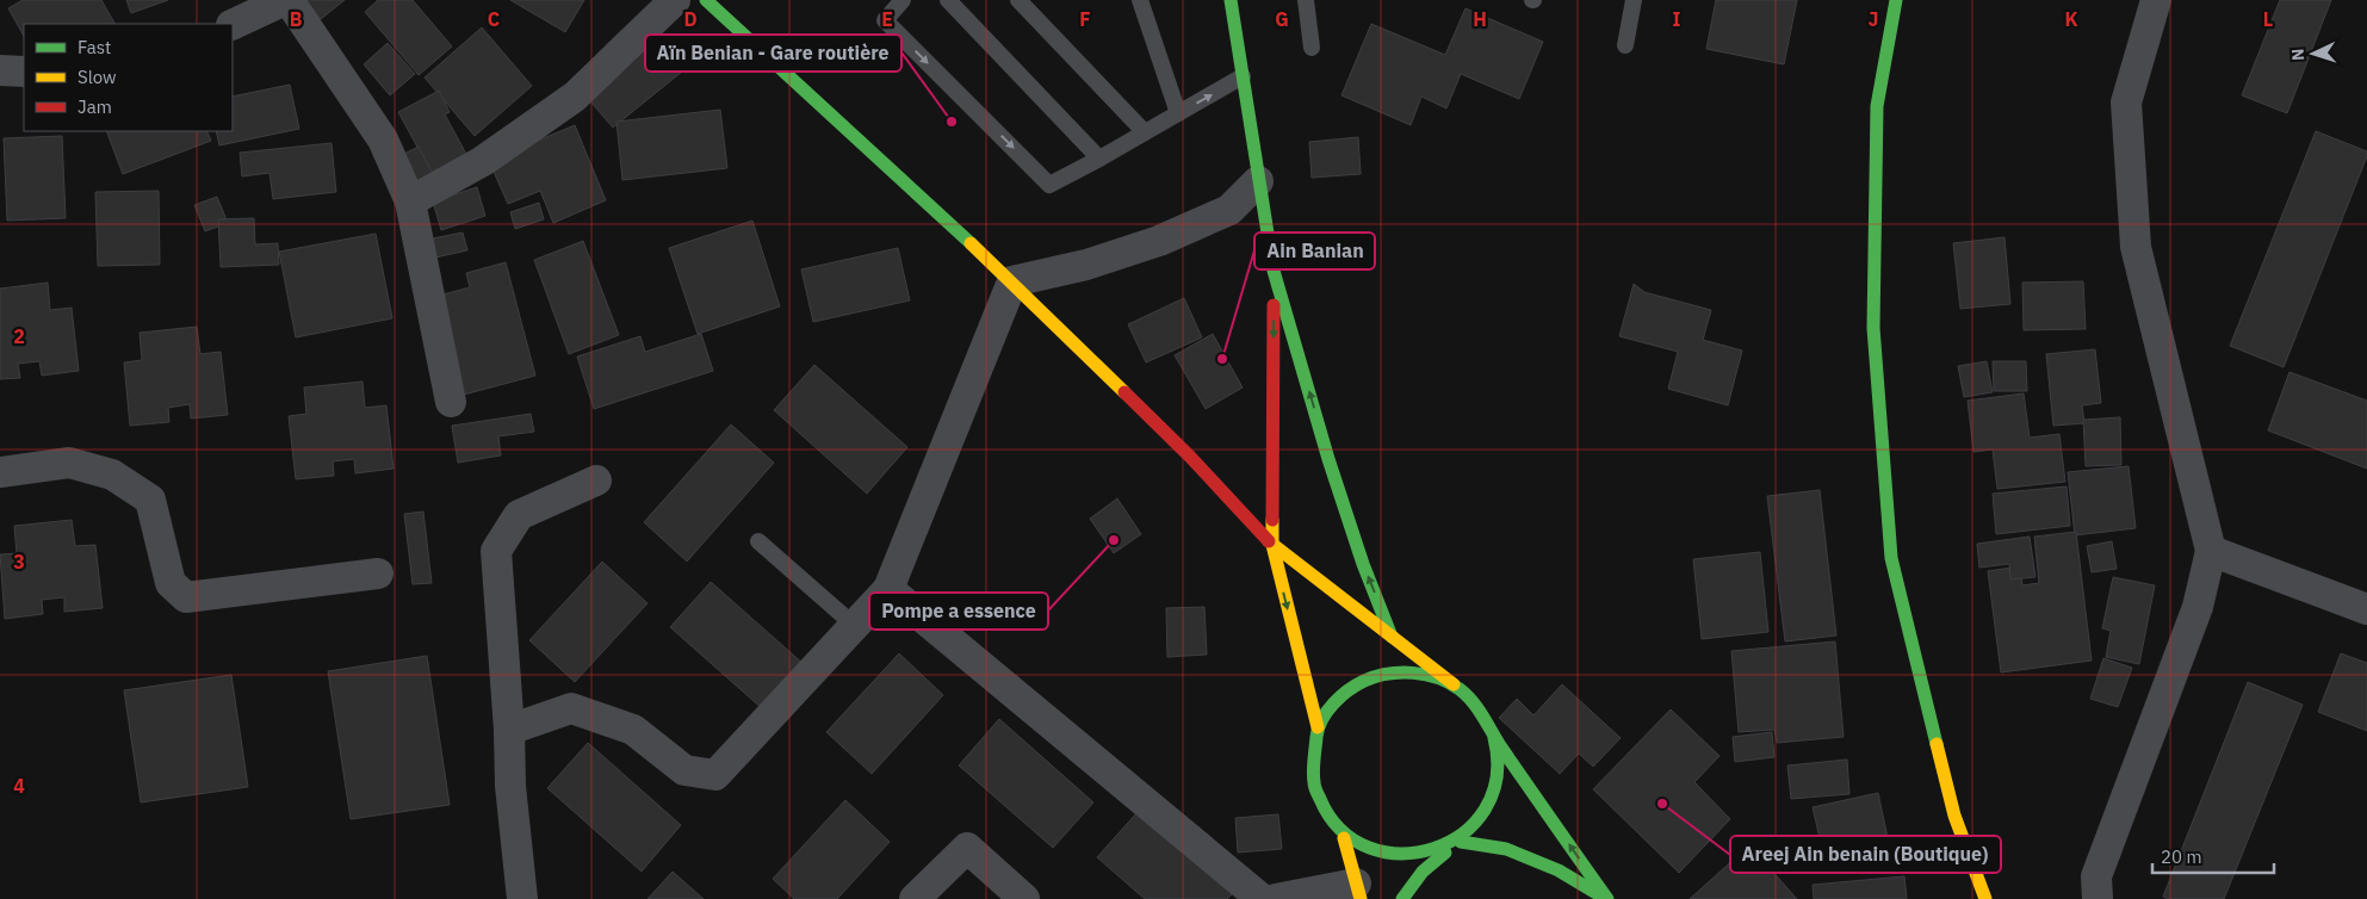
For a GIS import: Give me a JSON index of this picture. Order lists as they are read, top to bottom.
{
  "places": [
    "Aïn Benian - Gare routière",
    "Ain Banian",
    "Pompe a essence",
    "Areej Ain benain (Boutique)"
  ],
  "legend": ["Fast", "Slow", "Jam"],
  "scale_bar": "20 m",
  "north": "left",
  "grid": {
    "columns": [
      "B",
      "C",
      "D",
      "E",
      "F",
      "G",
      "H",
      "I",
      "J",
      "K",
      "L"
    ],
    "rows": ["2", "3", "4"]
  }
}
